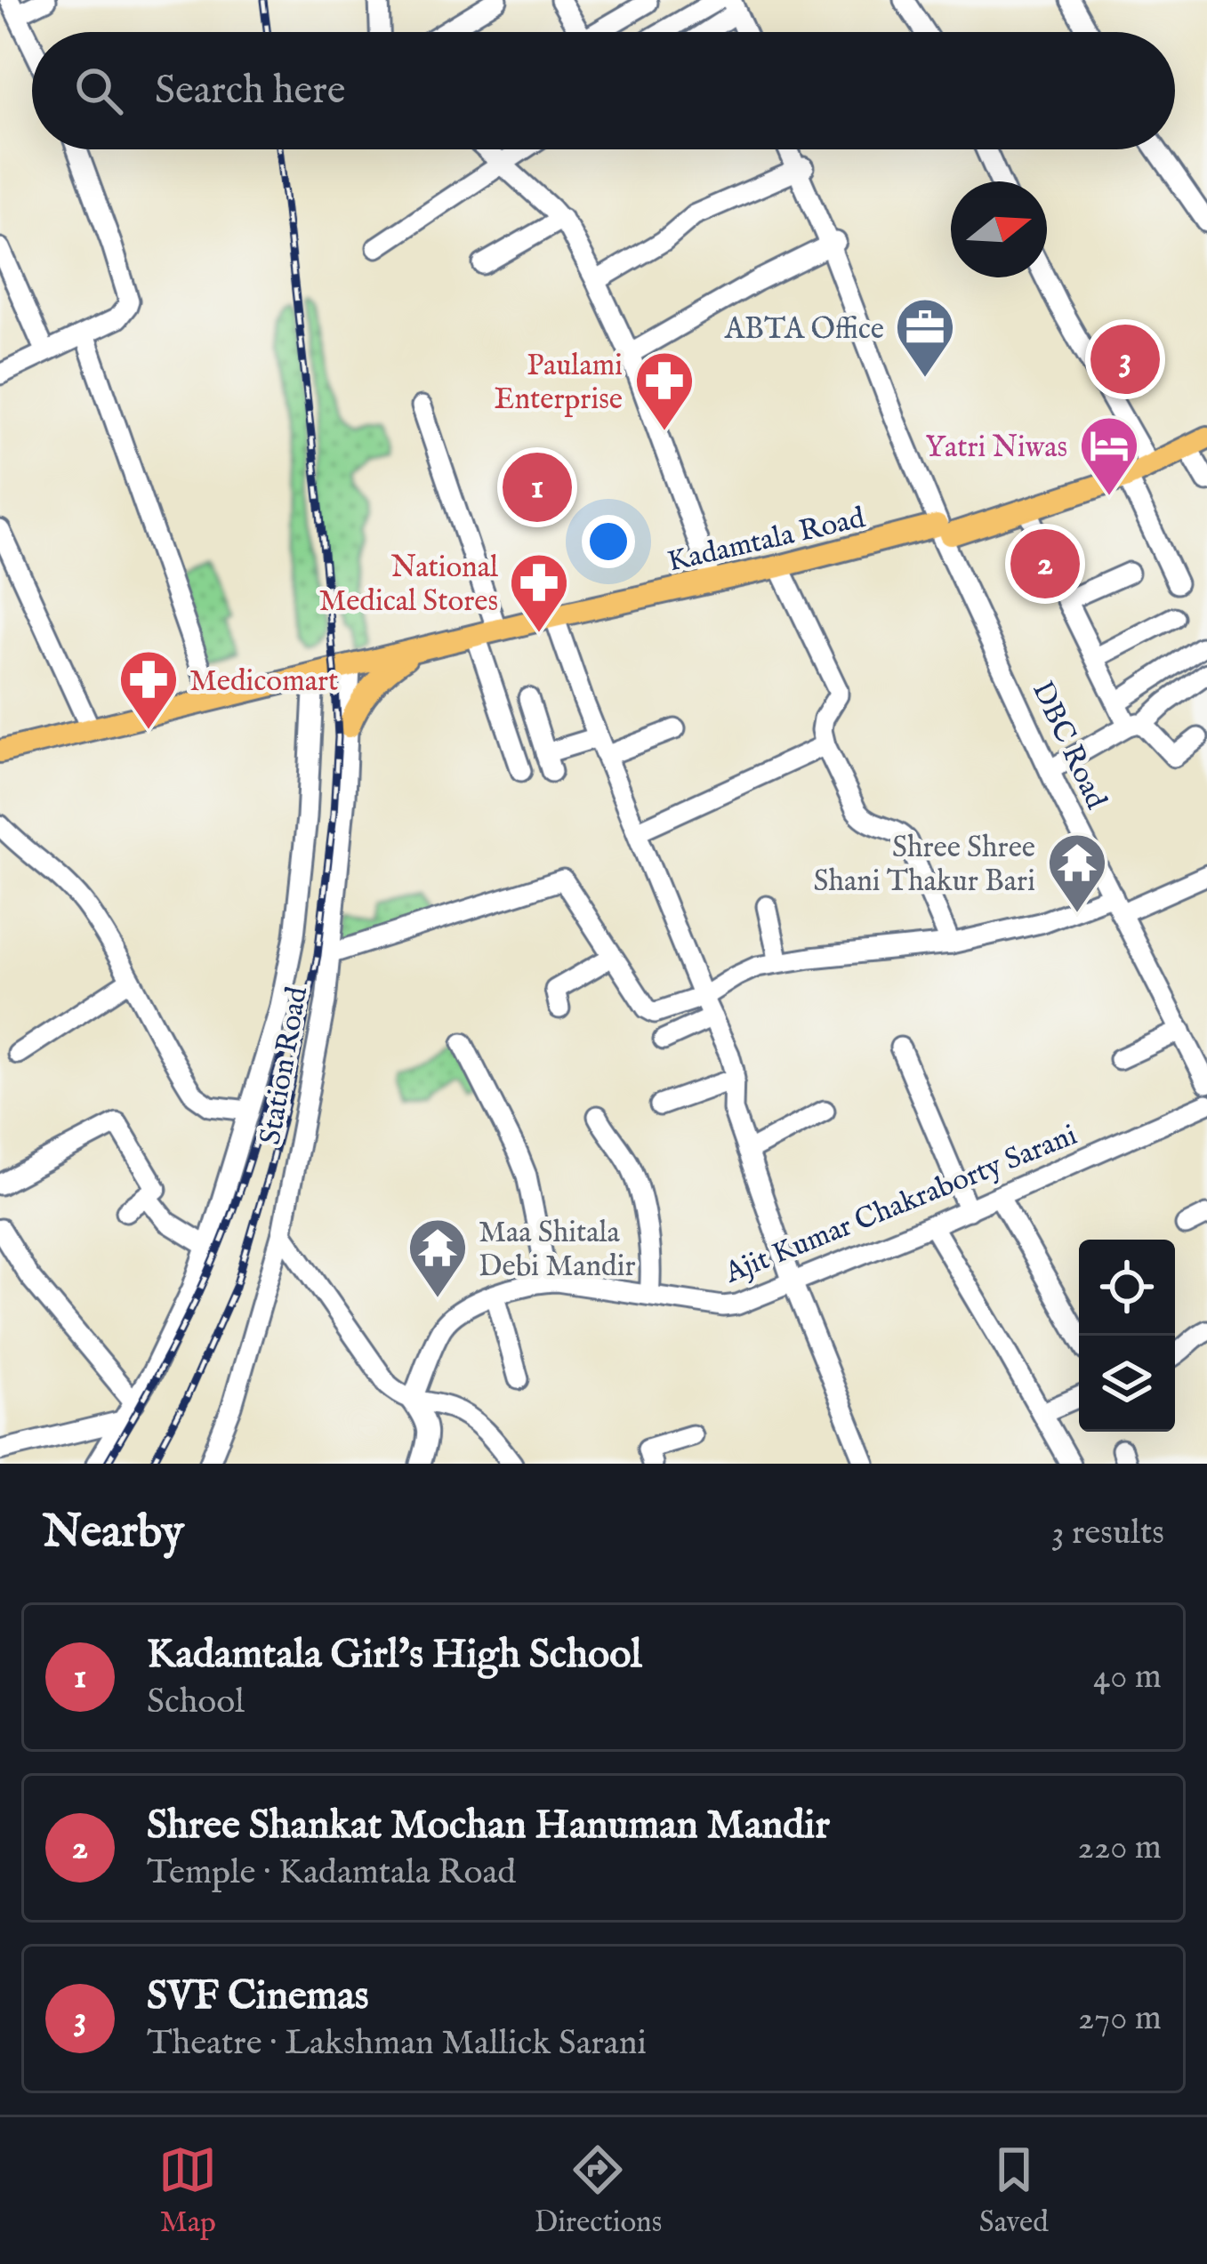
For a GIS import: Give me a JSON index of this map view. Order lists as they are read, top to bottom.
{
  "streets": {
    "main road": ["Kadamtala Road"],
    "street": ["DBC Road", "Station Road", "Ajit Kumar Chakraborty Sarani"]
  },
  "crossings": [
    ["Kadamtala Road", "DBC Road"],
    ["Kadamtala Road", "Station Road"]
  ],
  "places": {
    "office": ["ABTA Office"],
    "pharmacy": ["Paulami Enterprise", "National Medical Stores", "Medicomart"],
    "hotel": ["Yatri Niwas"],
    "temple": ["Shree Shree Shani Thakur Bari", "Maa Shitala Debi Mandir"]
  },
  "north": "right",
  "page": {
    "search": "Search here",
    "pins": ["3", "1", "2"],
    "heading": ["Nearby", "3 results"],
    "list": [
      {
        "mark": "1",
        "name": "Kadamtala Girl's High School",
        "note": "School",
        "value": "40 m"
      },
      {
        "mark": "2",
        "name": "Shree Shankat Mochan Hanuman Mandir",
        "note": "Temple · Kadamtala Road",
        "value": "220 m"
      },
      {
        "mark": "3",
        "name": "SVF Cinemas",
        "note": "Theatre · Lakshman Mallick Sarani",
        "value": "270 m"
      }
    ],
    "nav": ["Map", "Directions", "Saved"]
  }
}
